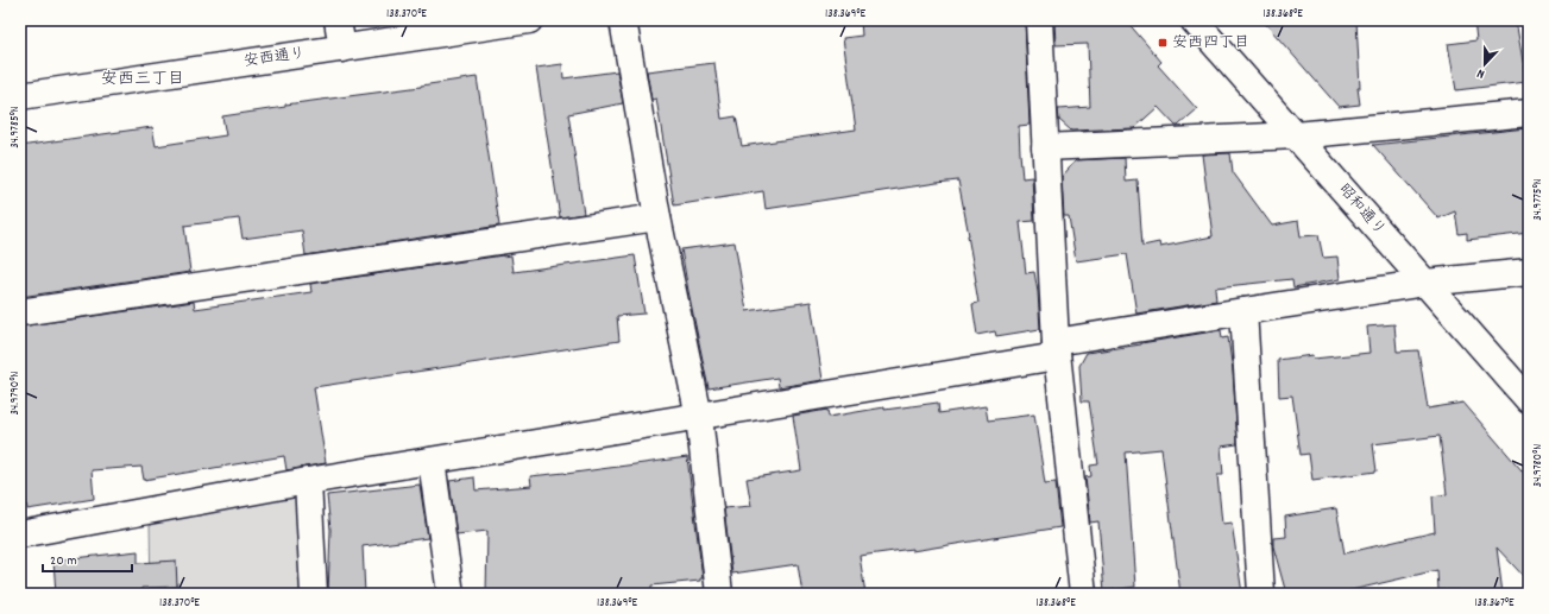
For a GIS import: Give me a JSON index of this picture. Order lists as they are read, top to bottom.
{
  "streets": {
    "street": ["安西通り", "昭和通り"]
  },
  "districts": ["安西三丁目"],
  "places": {
    "transit": ["安西四丁目"]
  },
  "scale_bar": "20 m",
  "north": "bottom",
  "coordinates": [
    "138.370°E",
    "138.369°E",
    "138.368°E",
    "34.9785°N",
    "34.9775°N",
    "34.9790°N",
    "34.9780°N",
    "138.367°E"
  ]
}
